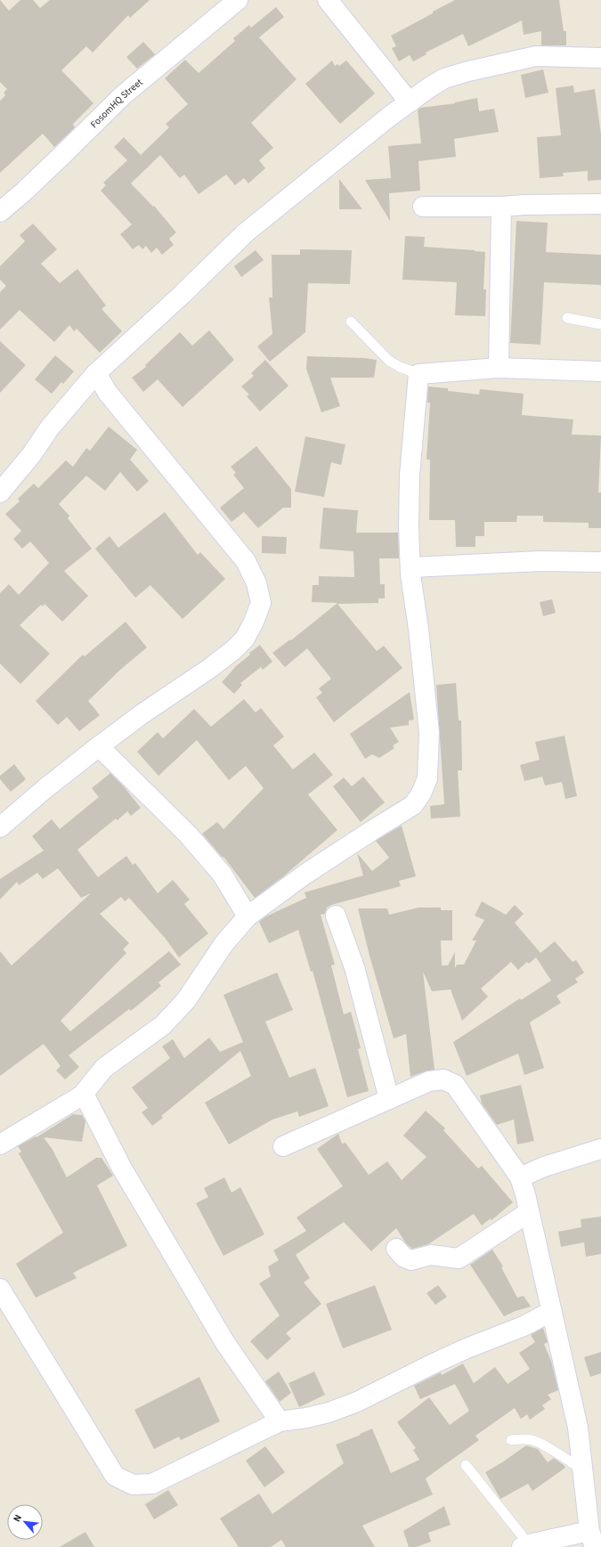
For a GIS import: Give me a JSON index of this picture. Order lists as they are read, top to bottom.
{
  "streets": {
    "street": ["FosomHQ Street"]
  },
  "north": "top left"
}
